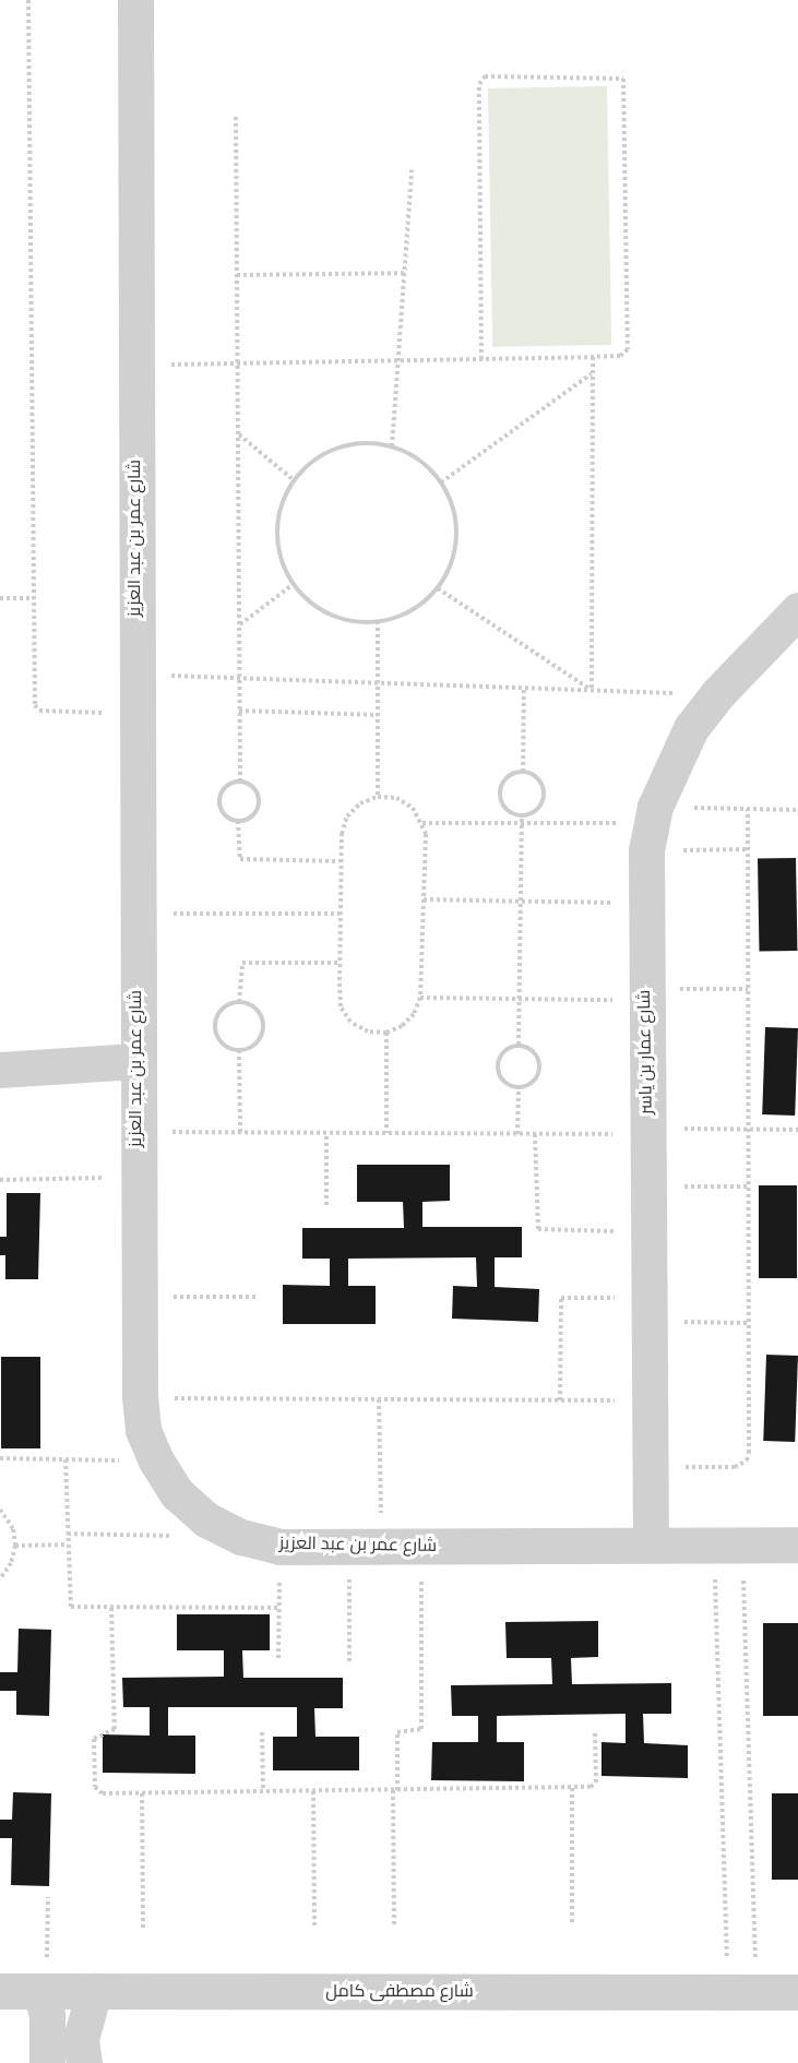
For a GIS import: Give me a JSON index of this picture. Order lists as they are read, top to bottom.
{
  "streets": {
    "street": ["شارع عمر بن عبد العزيز", "شارع عمار بن ياسر", "شارع مصطفى كامل"]
  },
  "crossings": [
    ["شارع عمر بن عبد العزيز", "شارع عمار بن ياسر"]
  ]
}
